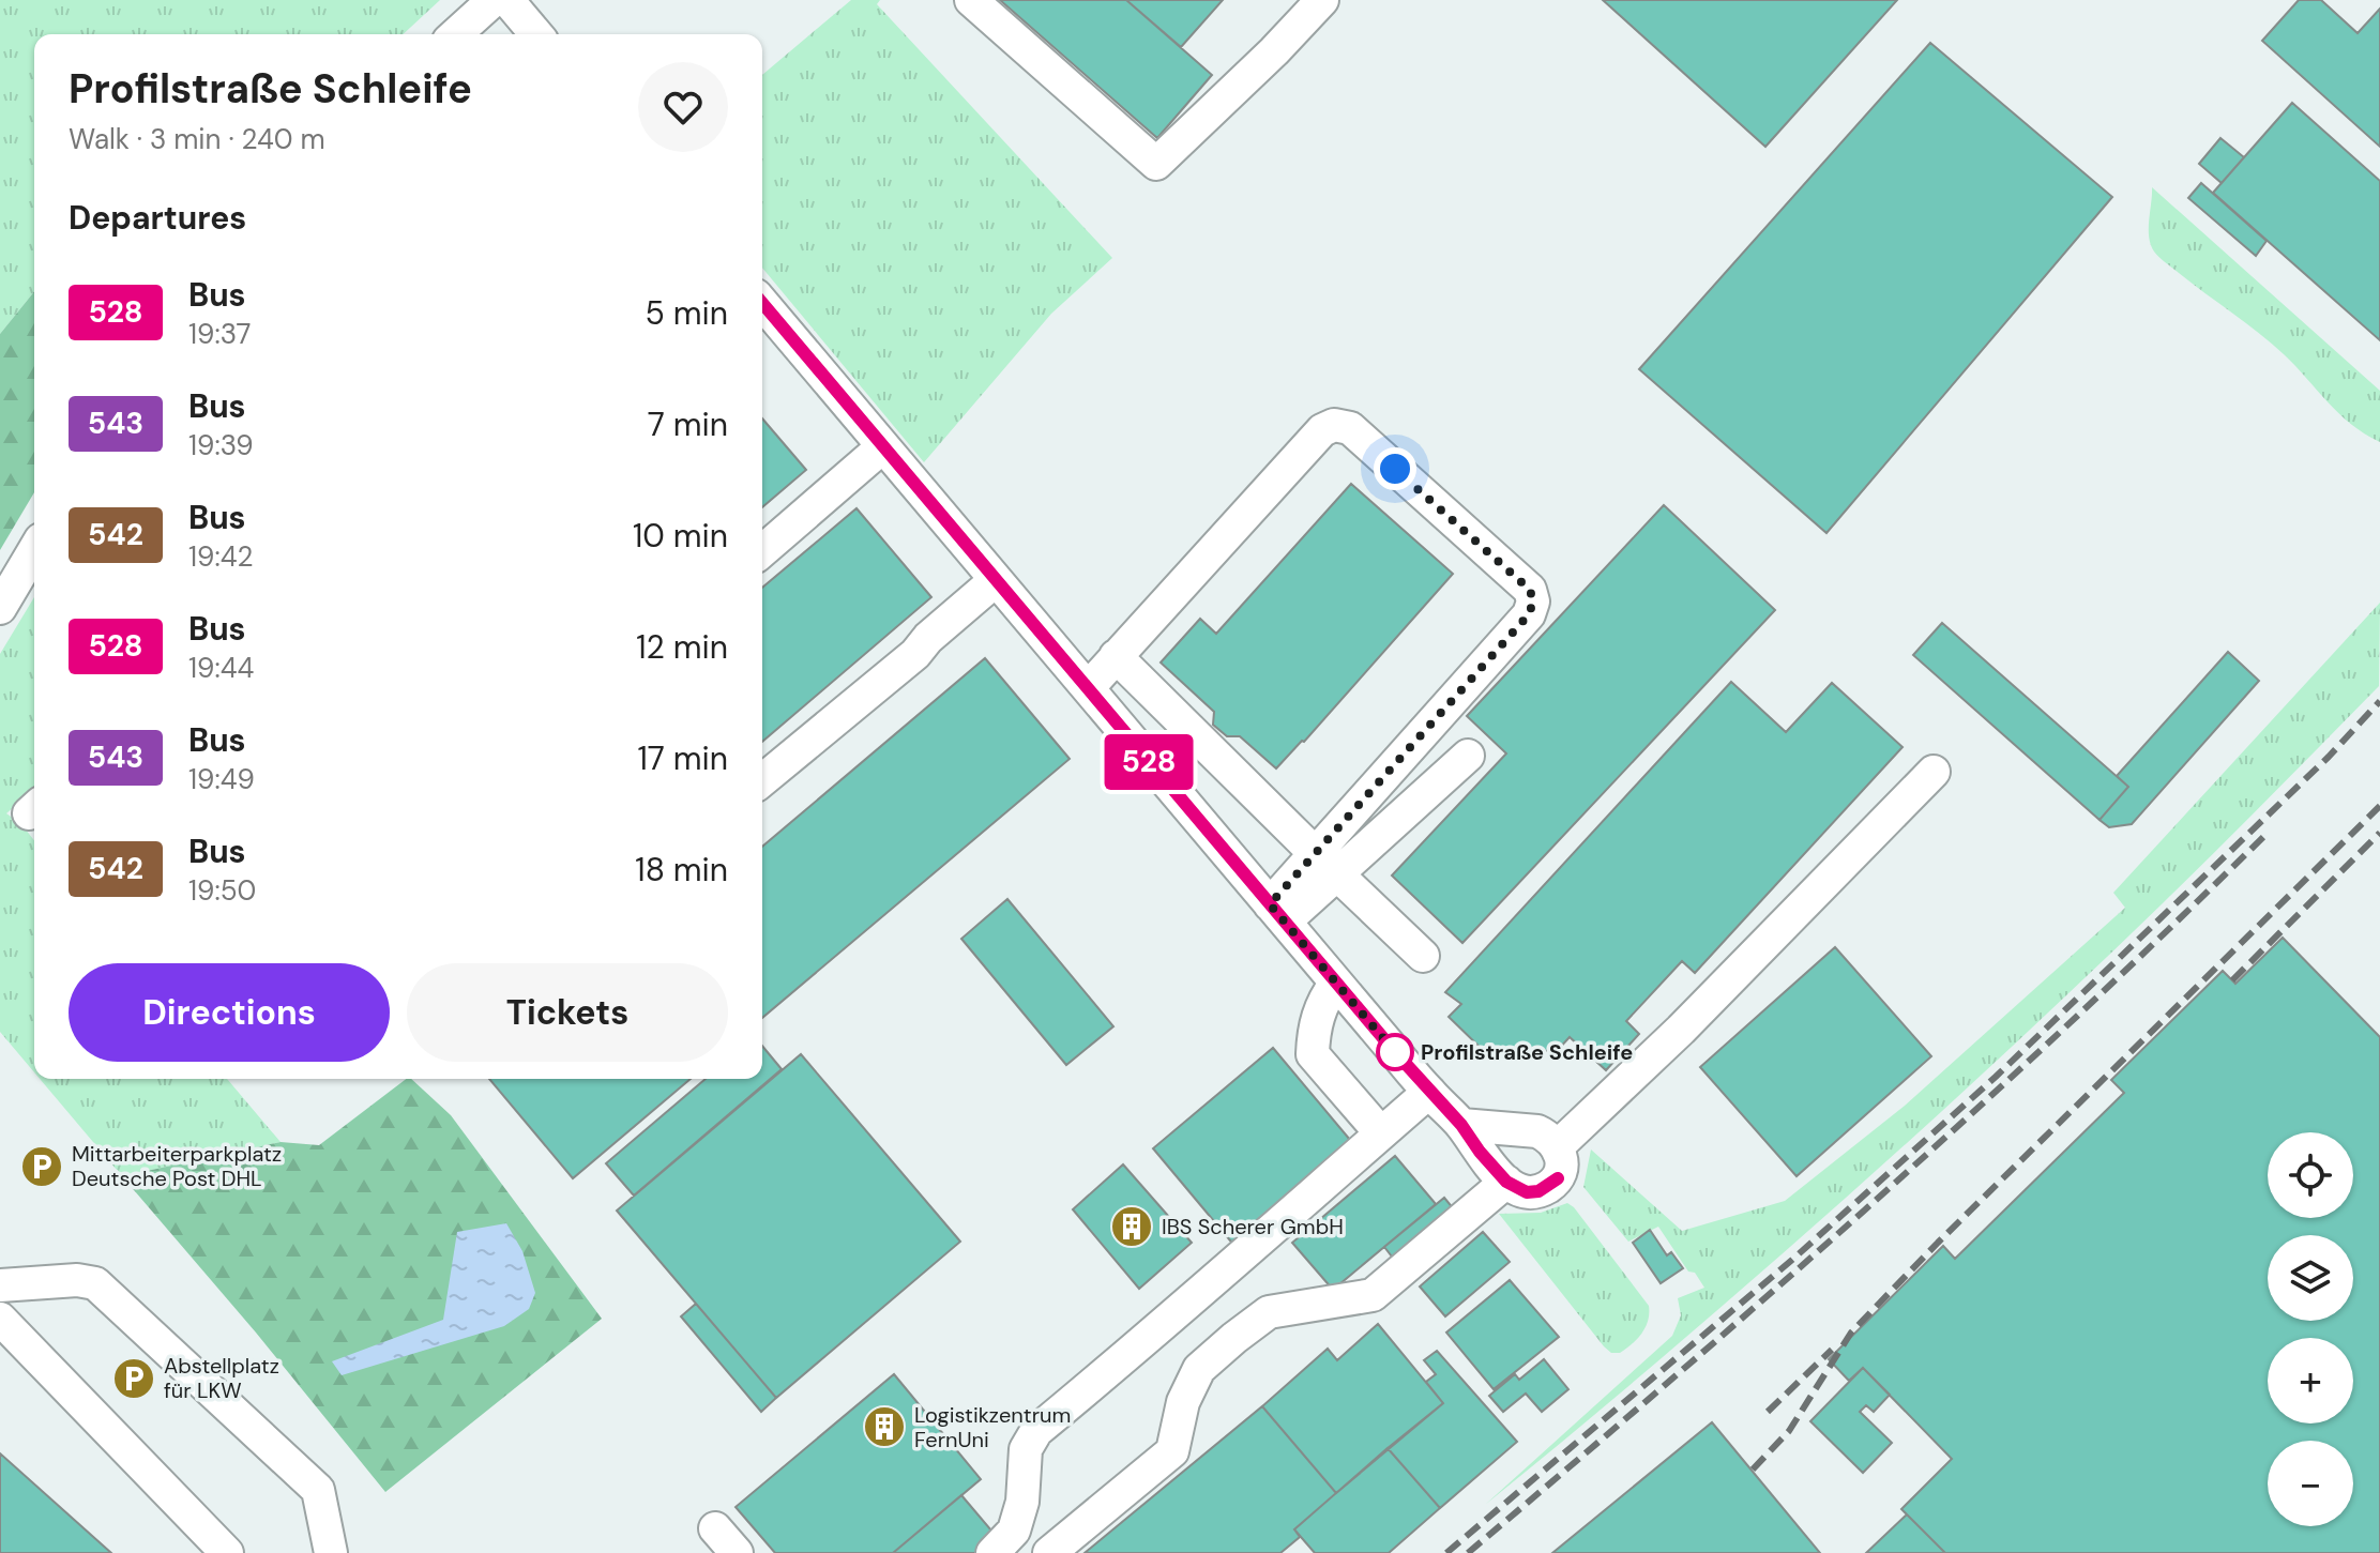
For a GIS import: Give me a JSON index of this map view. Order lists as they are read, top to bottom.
{
  "places": {
    "other": ["Profilstraße Schleife"],
    "parking": ["Mittarbeiterparkplatz Deutsche Post DHL", "Abstellplatz für LKW"],
    "building": ["IBS Scherer GmbH", "Logistikzentrum FernUni"]
  },
  "lines": ["bus line 528"],
  "page": {
    "on_map": "528",
    "heading": [
      ["Profilstraße Schleife", "Walk · 3 min · 240 m"],
      "Departures"
    ],
    "list": [
      {
        "mark": "528",
        "name": "Bus",
        "note": "19:37",
        "value": "5 min"
      },
      {
        "mark": "543",
        "name": "Bus",
        "note": "19:39",
        "value": "7 min"
      },
      {
        "mark": "542",
        "name": "Bus",
        "note": "19:42",
        "value": "10 min"
      },
      {
        "mark": "528",
        "name": "Bus",
        "note": "19:44",
        "value": "12 min"
      },
      {
        "mark": "543",
        "name": "Bus",
        "note": "19:49",
        "value": "17 min"
      },
      {
        "mark": "542",
        "name": "Bus",
        "note": "19:50",
        "value": "18 min"
      }
    ],
    "buttons": ["Directions", "Tickets"],
    "map_buttons": ["+", "−"]
  }
}
